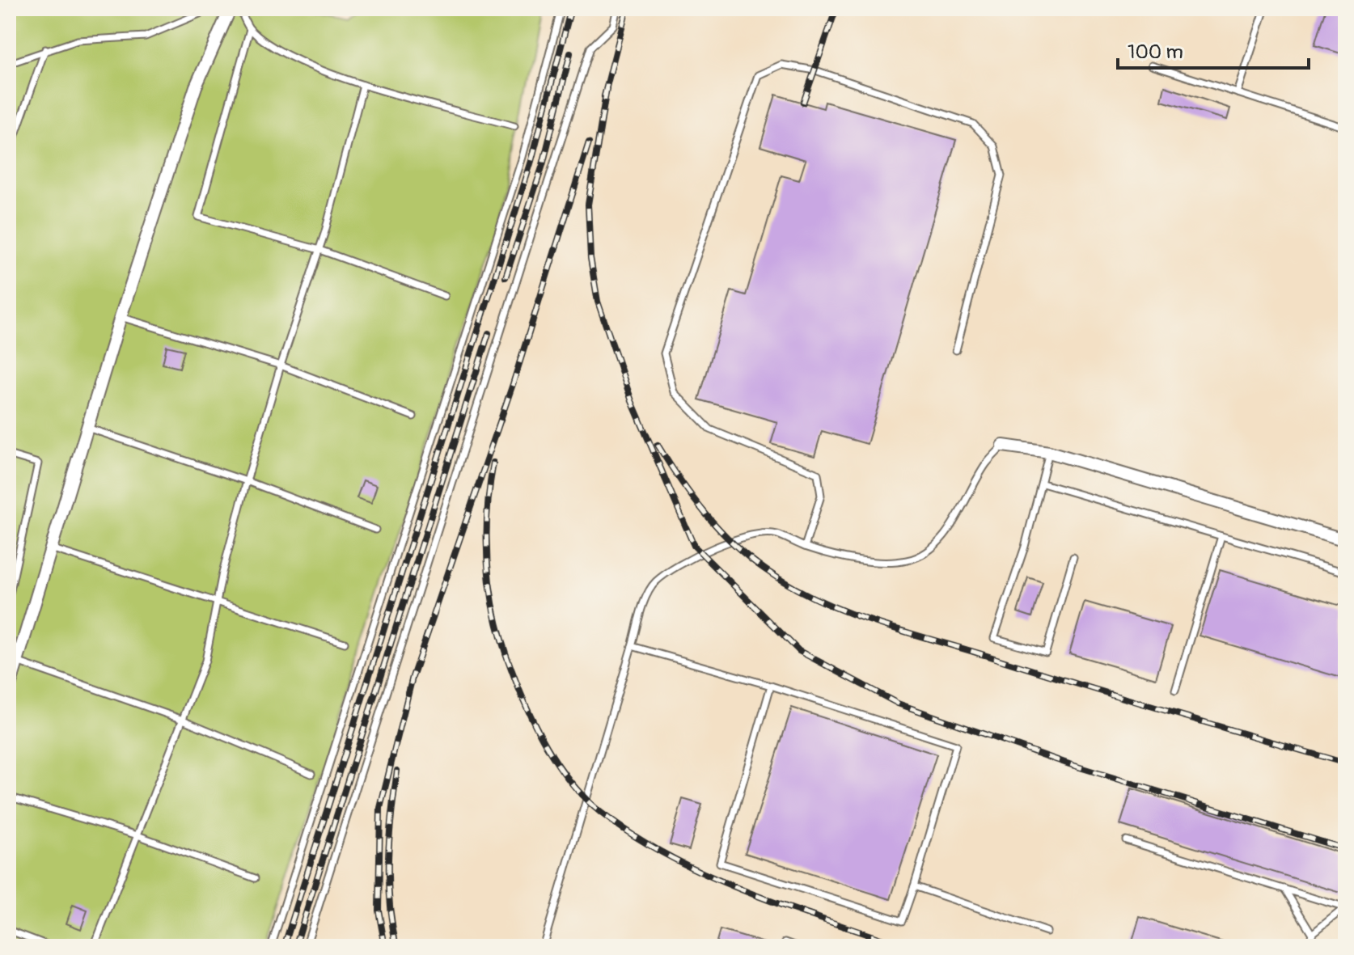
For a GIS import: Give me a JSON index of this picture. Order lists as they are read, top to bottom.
{
  "scale_bar": "100 m"
}
